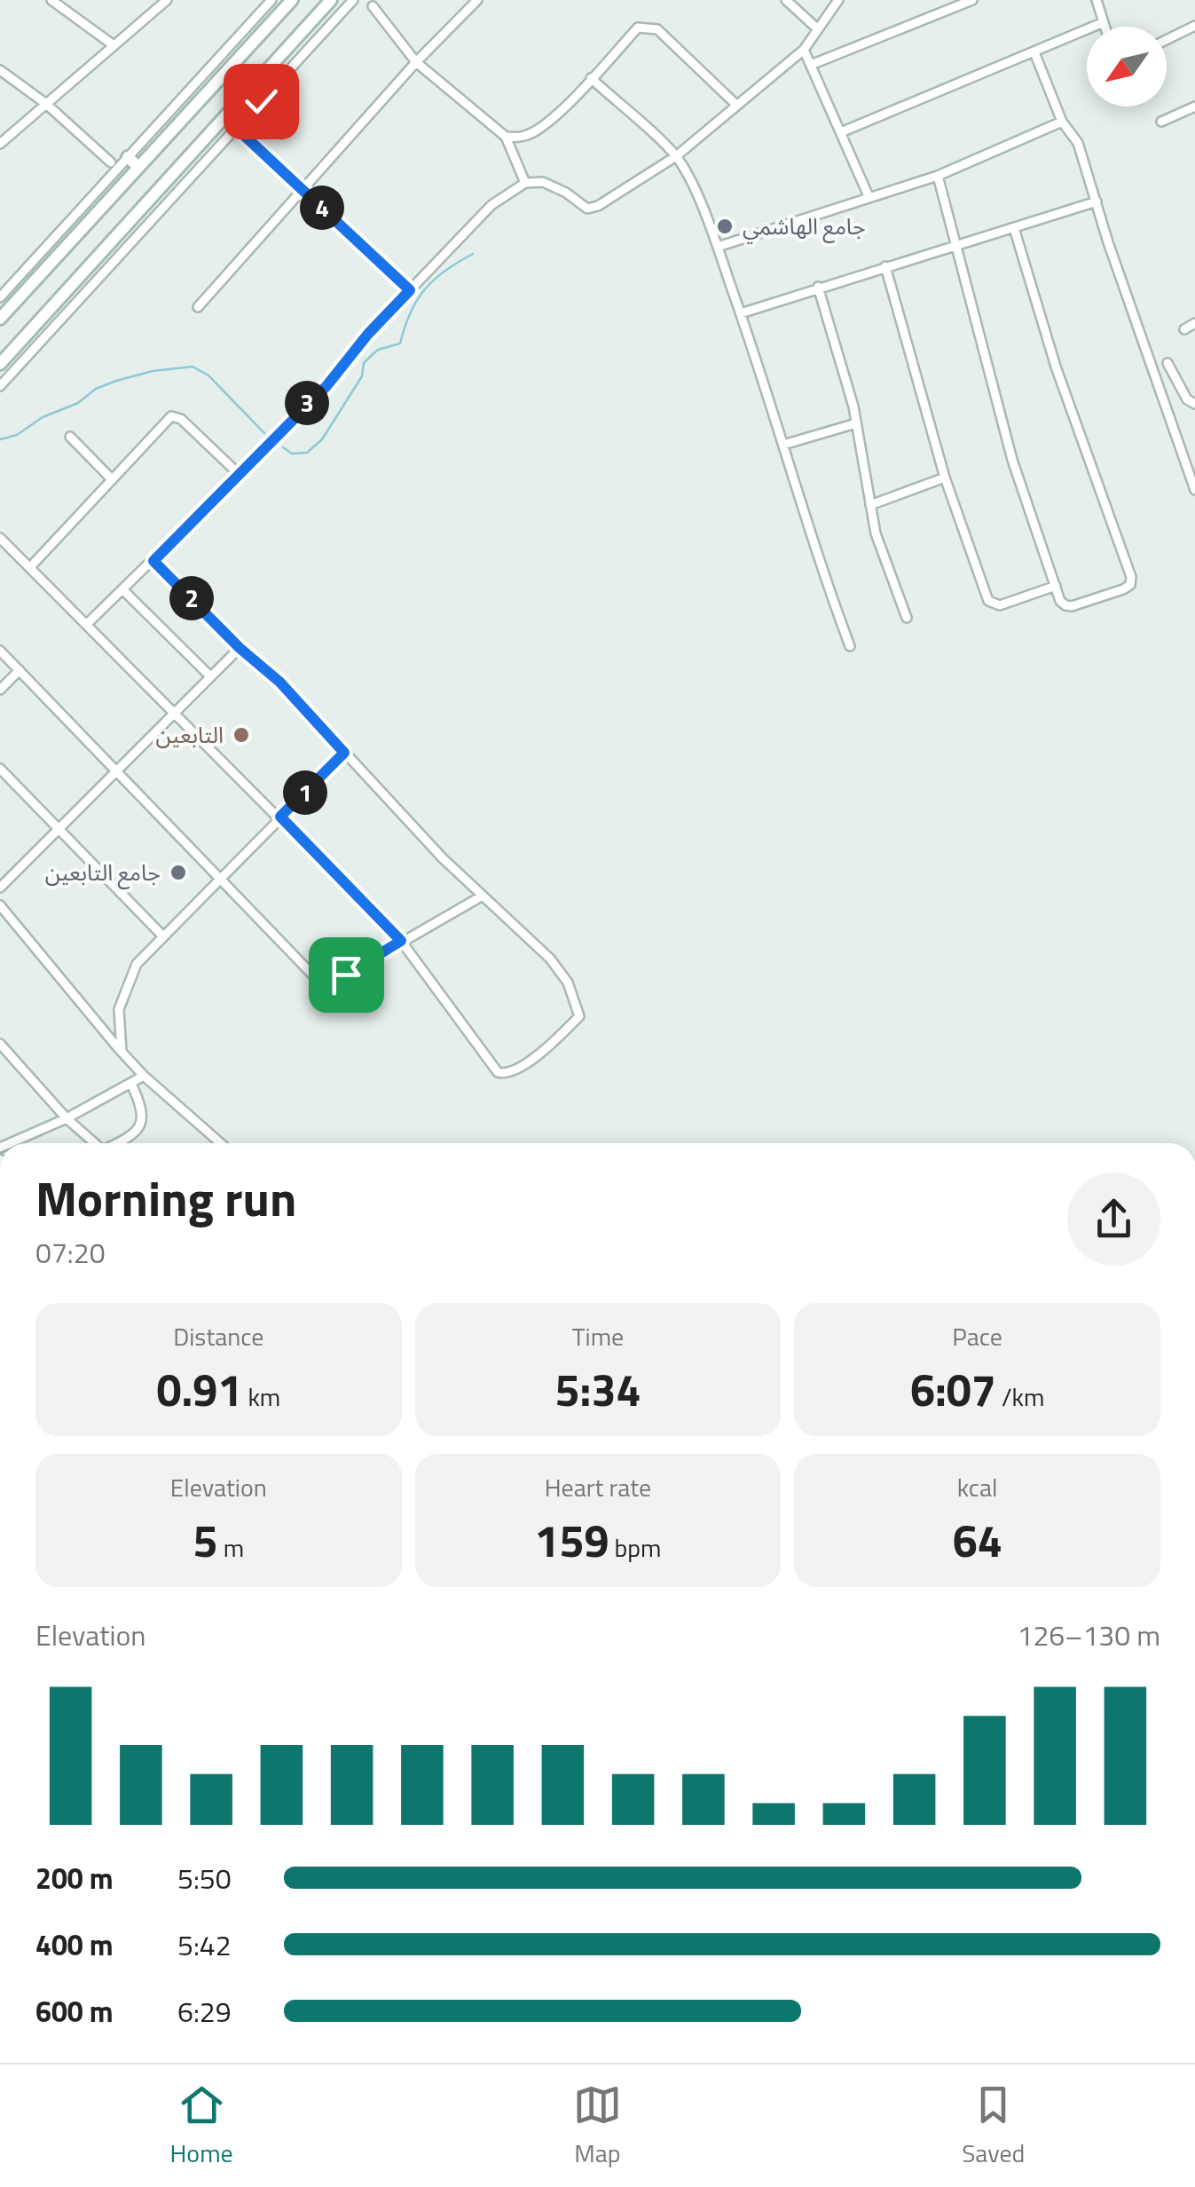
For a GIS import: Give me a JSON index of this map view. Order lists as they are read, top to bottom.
{
  "places": ["جامع الهاشمي", "التابعين", "جامع التابعين"],
  "north": "bottom left",
  "page": {
    "pins": [
      "4",
      "3",
      "2",
      "1"
    ],
    "heading": ["Morning run", "07:20"],
    "stats": [
      ["Distance", "0.91 km"],
      ["Time", "5:34"],
      ["Pace", "6:07 /km"],
      ["Elevation", "5 m"],
      ["Heart rate", "159 bpm"],
      ["kcal", "64"]
    ],
    "chart": ["Elevation", "126–130 m"],
    "list": [
      {
        "name": "200 m",
        "note": "5:50"
      },
      {
        "name": "400 m",
        "note": "5:42"
      },
      {
        "name": "600 m",
        "note": "6:29"
      }
    ],
    "tabs": ["Home", "Map", "Saved"]
  }
}
